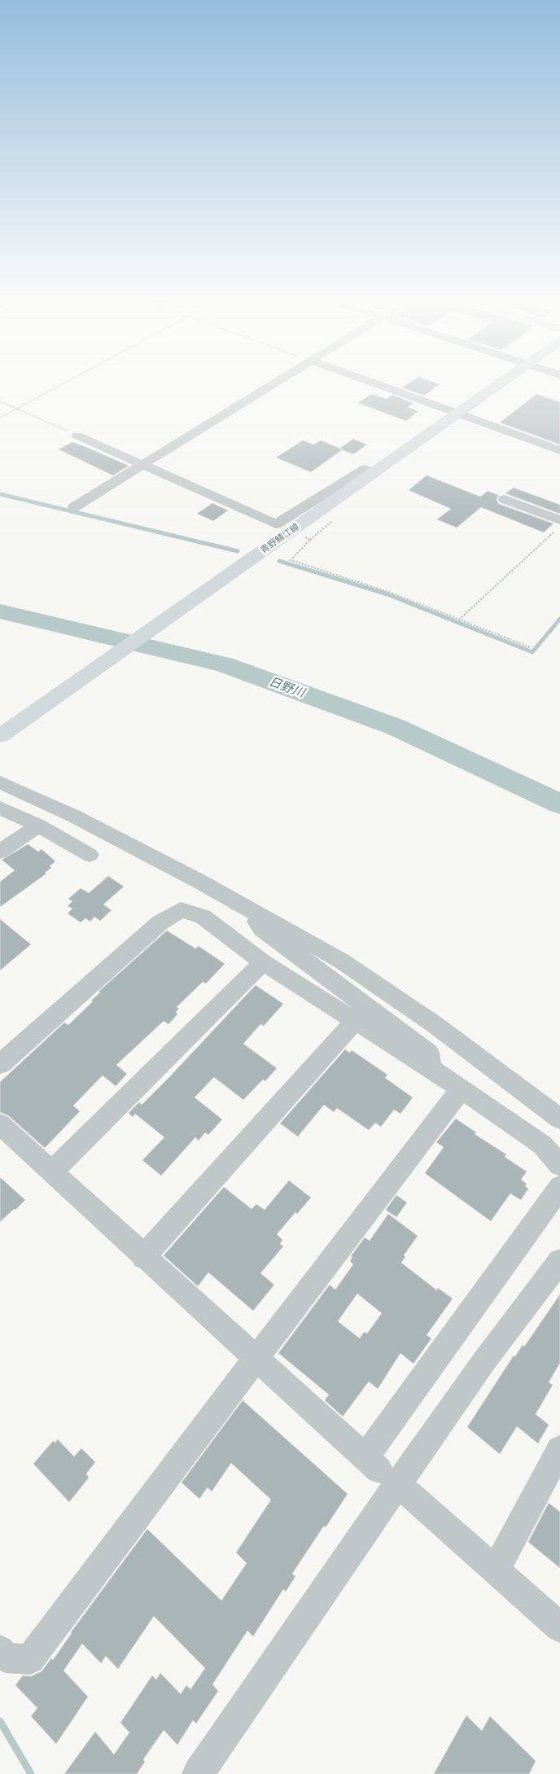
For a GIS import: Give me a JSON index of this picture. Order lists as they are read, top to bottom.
{
  "streets": {
    "main road": ["青野鯖江線"]
  },
  "water": ["日野川"]
}
